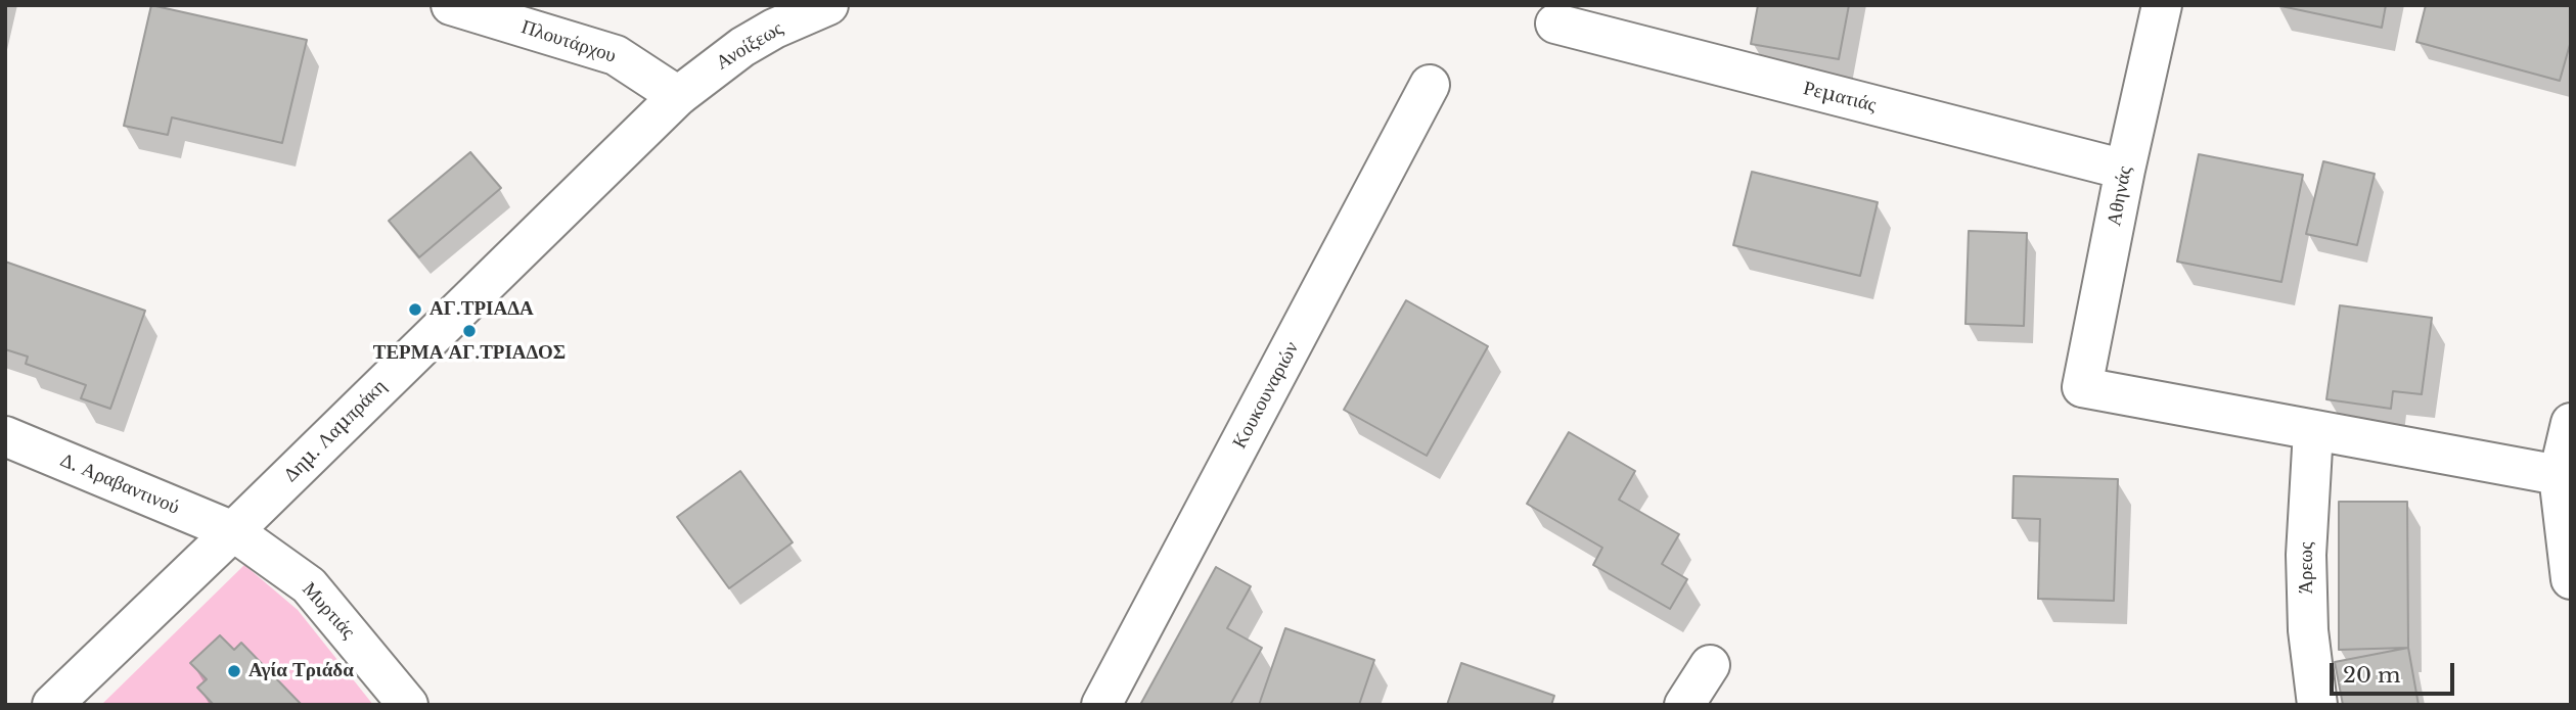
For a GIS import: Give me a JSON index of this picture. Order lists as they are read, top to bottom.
{
  "streets": {
    "street": [
      "Πλουτάρχου",
      "Ανοίξεως",
      "Ρεματιάς",
      "Αθηνάς",
      "Κουκουναριών",
      "Δημ. Λαμπράκη",
      "Δ. Αραβαντινού",
      "Άρεως",
      "Μυρτιάς"
    ]
  },
  "crossings": [
    ["Πλουτάρχου", "Ανοίξεως"],
    ["Πλουτάρχου", "Δημ. Λαμπράκη"],
    ["Ανοίξεως", "Δημ. Λαμπράκη"],
    ["Ρεματιάς", "Αθηνάς"],
    ["Αθηνάς", "Άρεως"],
    ["Δημ. Λαμπράκη", "Δ. Αραβαντινού"],
    ["Δημ. Λαμπράκη", "Μυρτιάς"],
    ["Δ. Αραβαντινού", "Μυρτιάς"]
  ],
  "places": ["ΑΓ.ΤΡΙΑΔΑ", "ΤΕΡΜΑ ΑΓ.ΤΡΙΑΔΟΣ", "Αγία Τριάδα"],
  "scale_bar": "20 m"
}
